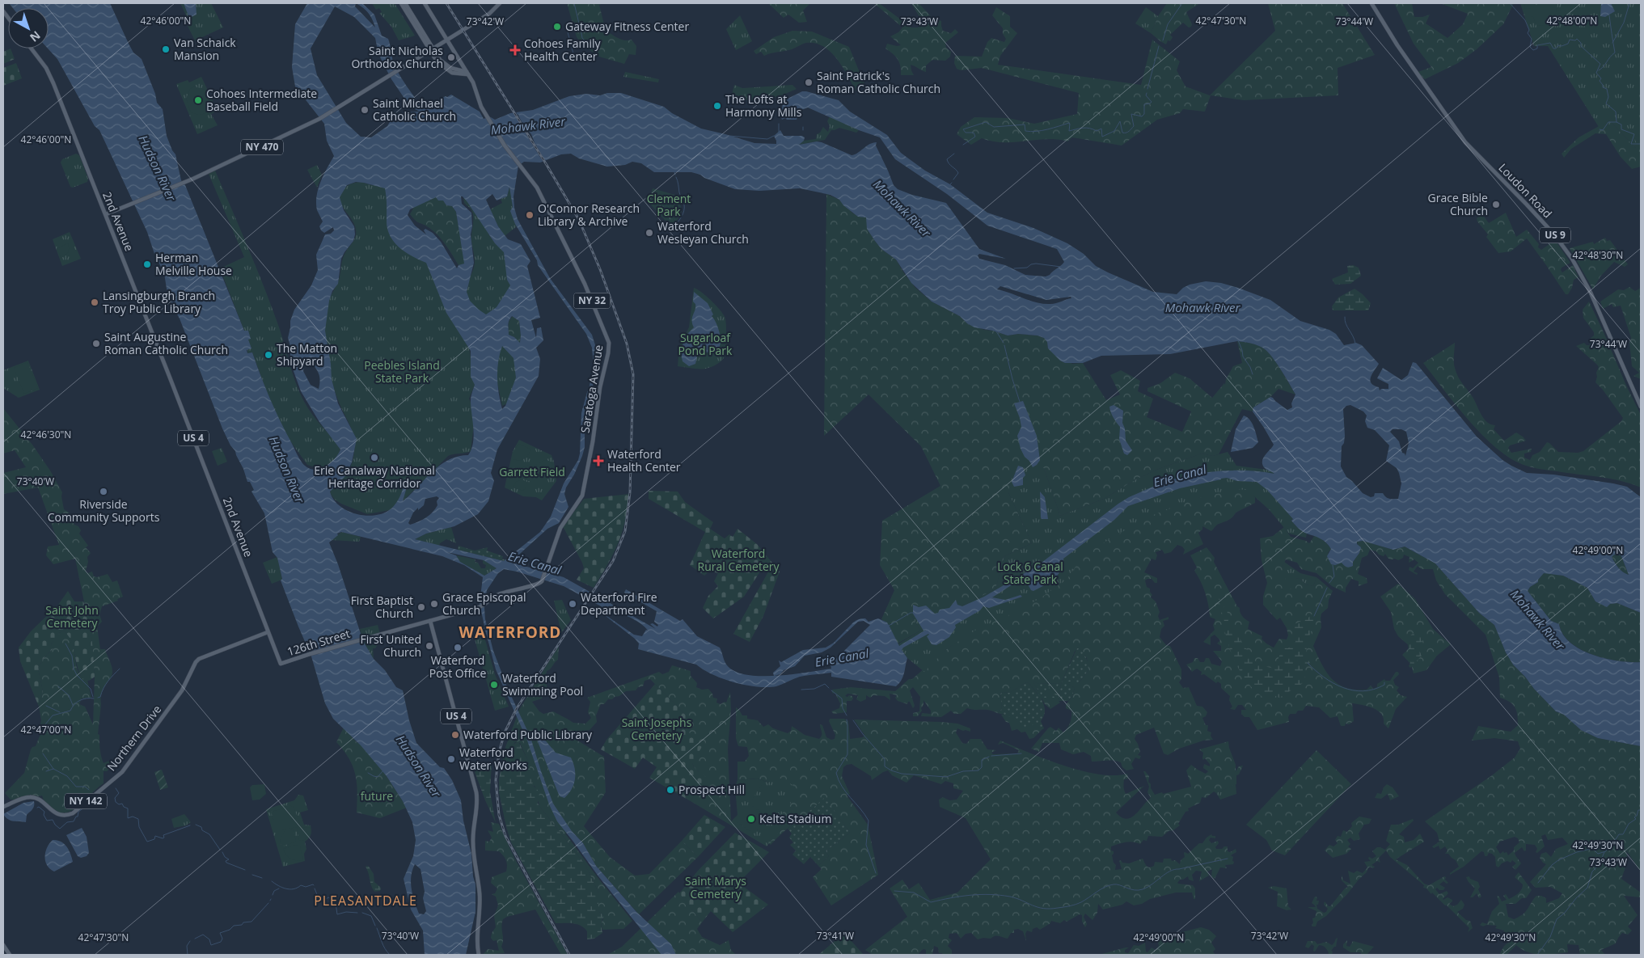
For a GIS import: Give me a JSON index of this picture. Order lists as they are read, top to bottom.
{
  "streets": {
    "main road": [
      "NY 470",
      "Loudon Road",
      "2nd Avenue",
      "US 9",
      "NY 32",
      "Saratoga Avenue",
      "US 4",
      "126th Street",
      "Northern Drive",
      "NY 142"
    ]
  },
  "crossings": [
    ["NY 470", "2nd Avenue"],
    ["NY 470", "NY 32"],
    ["2nd Avenue", "126th Street"],
    ["2nd Avenue", "Northern Drive"],
    ["NY 32", "Saratoga Avenue"],
    ["Saratoga Avenue", "US 4"],
    ["Saratoga Avenue", "126th Street"],
    ["US 4", "126th Street"]
  ],
  "districts": ["WATERFORD", "PLEASANTDALE"],
  "water": ["Mohawk River", "Hudson River", "Erie Canal"],
  "parks": [
    "Clement Park",
    "Sugarloaf Pond Park",
    "Peebles Island State Park",
    "Garrett Field",
    "Waterford Rural Cemetery",
    "Lock 6 Canal State Park",
    "Saint John Cemetery",
    "Saint Josephs Cemetery",
    "future",
    "Saint Marys Cemetery"
  ],
  "places": {
    "other": [
      "Gateway Fitness Center",
      "Van Schaick Mansion",
      "Saint Nicholas Orthodox Church",
      "Saint Patrick's Roman Catholic Church",
      "Cohoes Intermediate Baseball Field",
      "The Lofts at Harmony Mills",
      "Saint Michael Catholic Church",
      "Grace Bible Church",
      "O'Connor Research Library & Archive",
      "Waterford Wesleyan Church",
      "Herman Melville House",
      "Lansingburgh Branch Troy Public Library",
      "Saint Augustine Roman Catholic Church",
      "The Matton Shipyard",
      "Erie Canalway National Heritage Corridor",
      "Riverside Community Supports",
      "Grace Episcopal Church",
      "Waterford Fire Department",
      "First Baptist Church",
      "First United Church",
      "Waterford Post Office",
      "Waterford Swimming Pool",
      "Waterford Public Library",
      "Waterford Water Works",
      "Prospect Hill",
      "Kelts Stadium"
    ],
    "health": ["Cohoes Family Health Center", "Waterford Health Center"]
  },
  "north": "bottom right",
  "coordinates": [
    "42°46'00\"N",
    "42°47'30\"N",
    "42°48'00\"N",
    "73°42'W",
    "73°44'W",
    "73°43'W",
    "42°48'30\"N",
    "42°46'30\"N",
    "73°40'W",
    "42°49'00\"N",
    "42°47'00\"N",
    "42°49'30\"N",
    "73°41'W"
  ]
}
